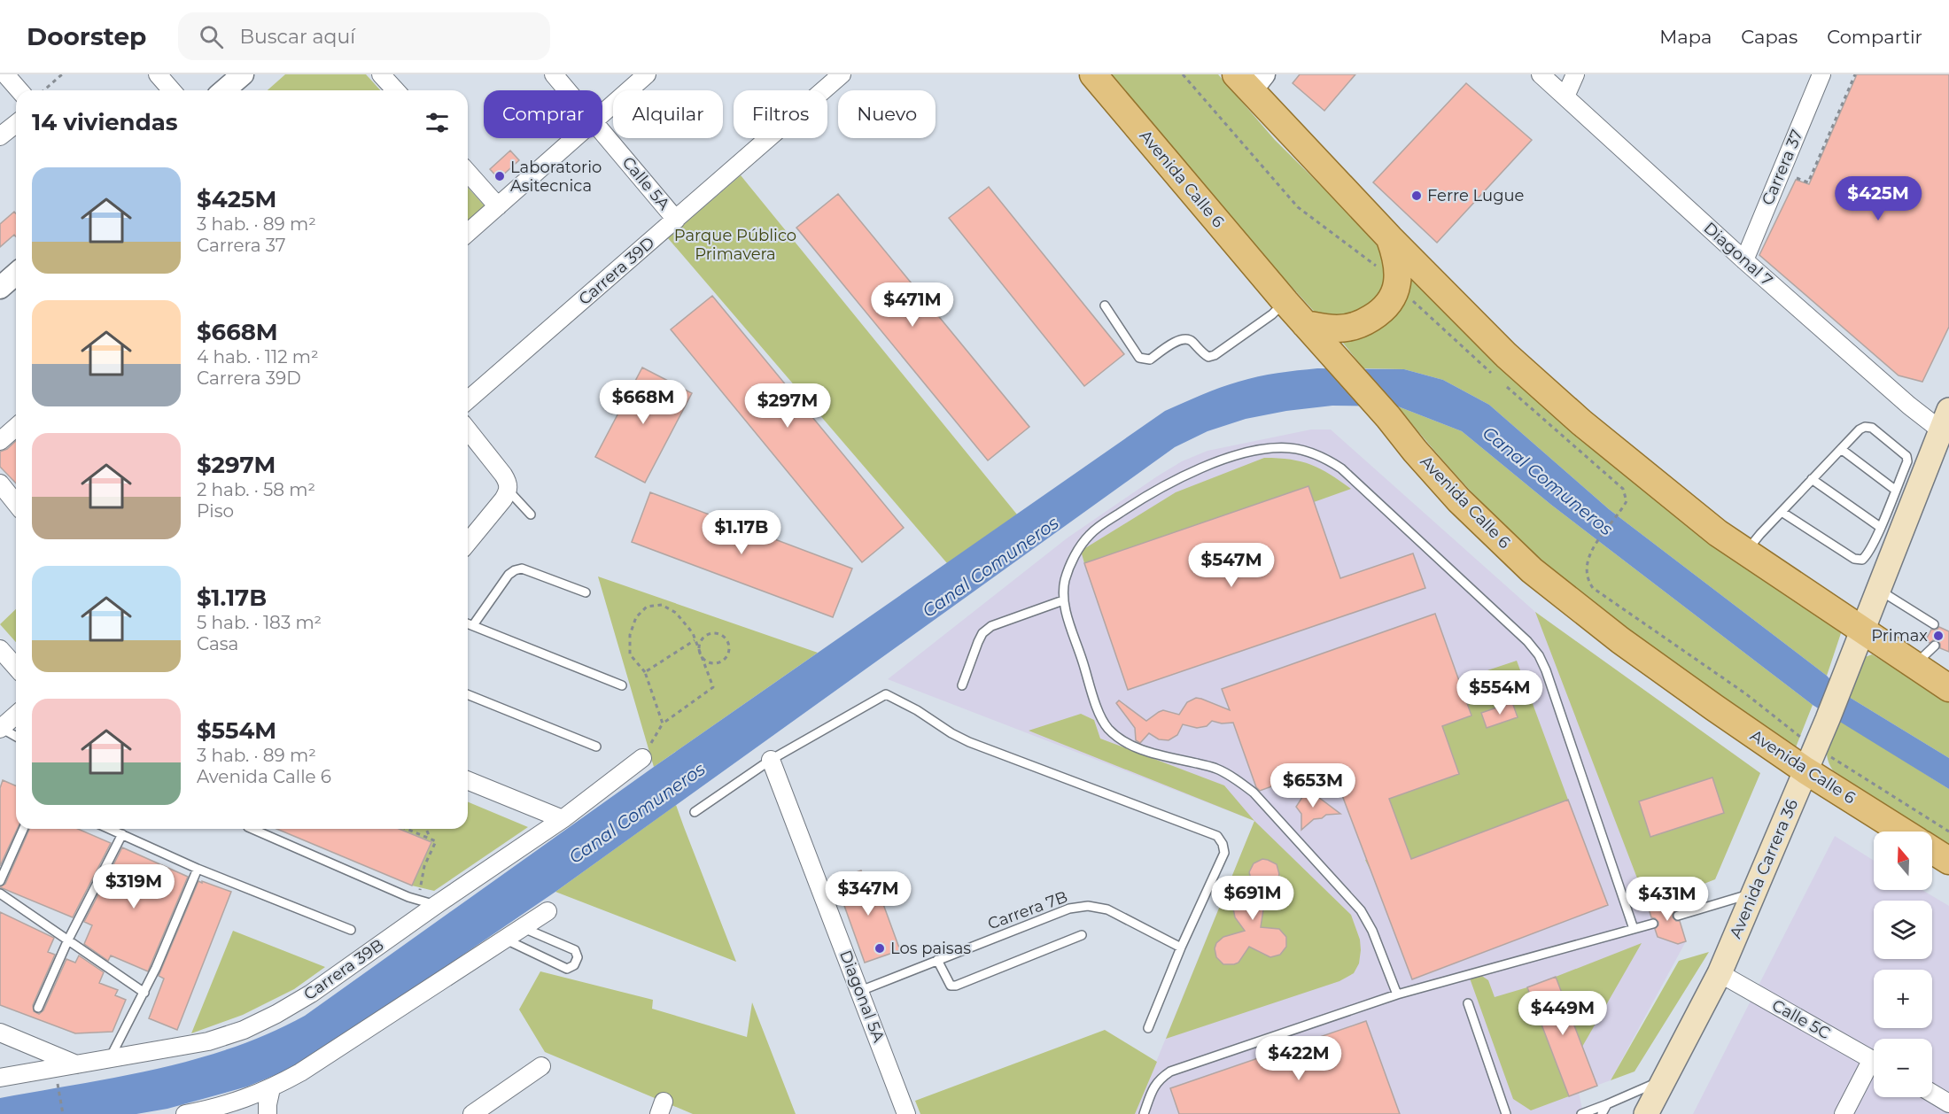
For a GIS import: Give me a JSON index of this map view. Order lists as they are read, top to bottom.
{
  "streets": {
    "main road": ["Avenida Calle 6", "Avenida Carrera 36"],
    "street": [
      "Carrera 37",
      "Calle 5A",
      "Diagonal 7",
      "Carrera 39D",
      "Carrera 39B",
      "Diagonal 5A",
      "Calle 5C"
    ],
    "lane": ["Carrera 7B"]
  },
  "crossings": [
    ["Carrera 37", "Diagonal 7"],
    ["Avenida Calle 6", "Avenida Carrera 36"],
    ["Calle 5A", "Carrera 39D"],
    ["Diagonal 7", "Avenida Carrera 36"],
    ["Avenida Carrera 36", "Calle 5C"],
    ["Carrera 7B", "Diagonal 5A"]
  ],
  "water": ["Canal Comuneros"],
  "parks": ["Parque Público Primavera"],
  "places": [
    "Laboratorio Asitecnica",
    "Ferre Lugue",
    "Primax",
    "Los paisas"
  ],
  "north": "top",
  "page": {
    "header": "Doorstep",
    "search": "Buscar aquí",
    "nav": ["Mapa", "Capas", "Compartir"],
    "chip": [
      "Comprar",
      "Alquilar",
      "Filtros",
      "Nuevo"
    ],
    "heading": "14 viviendas",
    "list": [
      {
        "name": "$425M",
        "note": "3 hab. · 89 m² · Carrera 37"
      },
      {
        "name": "$668M",
        "note": "4 hab. · 112 m² · Carrera 39D"
      },
      {
        "name": "$297M",
        "note": "2 hab. · 58 m² · Piso"
      },
      {
        "name": "$1.17B",
        "note": "5 hab. · 183 m² · Casa"
      },
      {
        "name": "$554M",
        "note": "3 hab. · 89 m² · Avenida Calle 6"
      }
    ],
    "price": [
      "$425M",
      "$471M",
      "$668M",
      "$297M",
      "$1.17B",
      "$547M",
      "$554M",
      "$653M",
      "$319M",
      "$347M",
      "$691M",
      "$431M",
      "$449M",
      "$422M"
    ],
    "map_buttons": ["+", "−"]
  }
}
